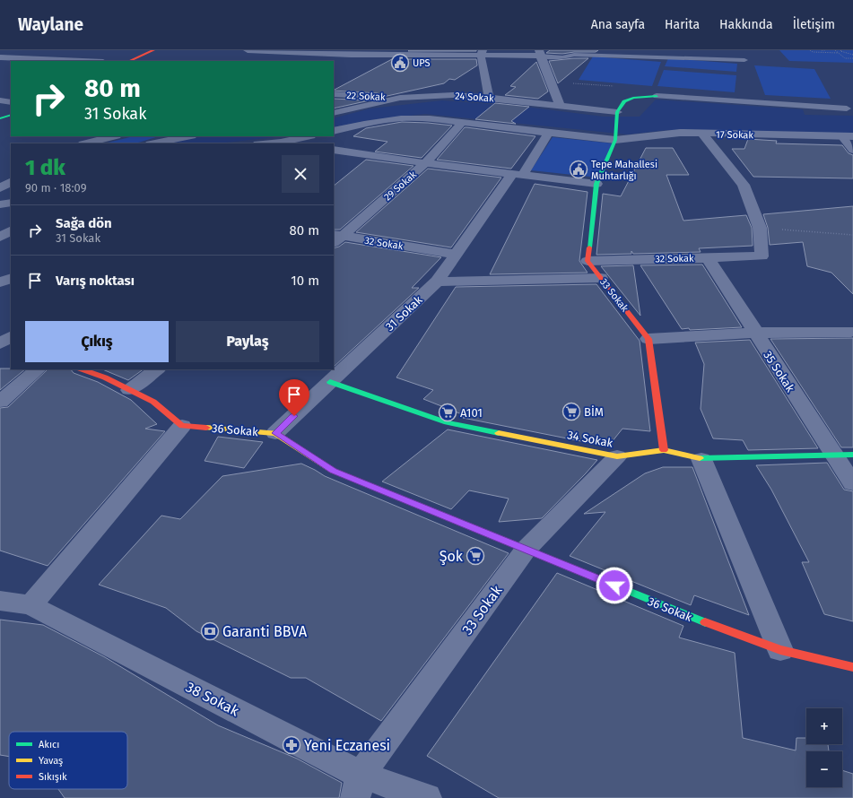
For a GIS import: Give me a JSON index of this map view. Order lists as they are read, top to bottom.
{
  "streets": {
    "street": [
      "22 Sokak",
      "24 Sokak",
      "17 Sokak",
      "29 Sokak",
      "32 Sokak",
      "33 Sokak",
      "31 Sokak",
      "35 Sokak",
      "36 Sokak",
      "34 Sokak",
      "38 Sokak"
    ]
  },
  "crossings": [
    ["22 Sokak", "24 Sokak"],
    ["17 Sokak", "29 Sokak"],
    ["17 Sokak", "31 Sokak"],
    ["29 Sokak", "32 Sokak"],
    ["32 Sokak", "33 Sokak"],
    ["32 Sokak", "31 Sokak"],
    ["32 Sokak", "35 Sokak"],
    ["33 Sokak", "36 Sokak"],
    ["33 Sokak", "34 Sokak"],
    ["33 Sokak", "38 Sokak"],
    ["31 Sokak", "36 Sokak"],
    ["31 Sokak", "34 Sokak"],
    ["35 Sokak", "34 Sokak"]
  ],
  "places": {
    "public building": ["UPS", "Tepe Mahallesi Muhtarlığı"],
    "supermarket": ["BİM", "A101", "Şok"],
    "bank": ["Garanti BBVA"],
    "pharmacy": ["Yeni Eczanesi"]
  },
  "legend": ["Akıcı", "Yavaş", "Sıkışık"],
  "page": {
    "header": "Waylane",
    "nav": [
      "Ana sayfa",
      "Harita",
      "Hakkında",
      "İletişim"
    ],
    "turn": ["80 m", "31 Sokak"],
    "heading": ["1 dk", "90 m · 18:09"],
    "list": [
      {
        "name": "Sağa dön",
        "note": "31 Sokak",
        "value": "80 m"
      },
      {
        "name": "Varış noktası",
        "value": "10 m"
      }
    ],
    "buttons": ["Çıkış", "Paylaş"],
    "map_buttons": ["+", "−"]
  }
}
